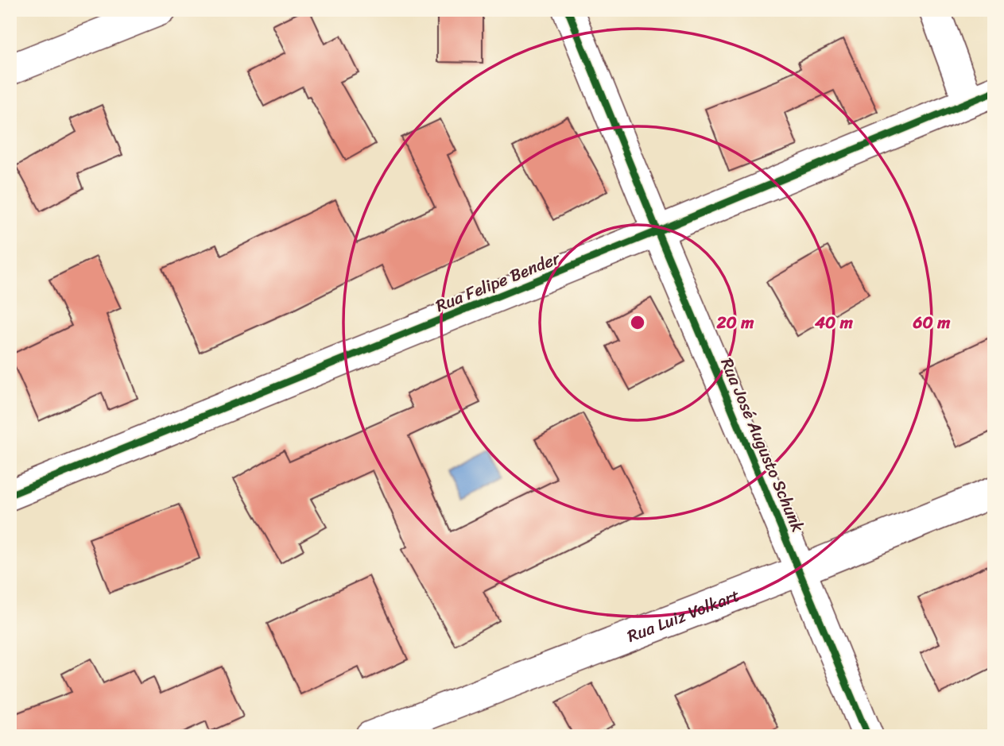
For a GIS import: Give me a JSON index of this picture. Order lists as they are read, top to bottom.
{
  "streets": {
    "street": ["Rua Felipe Bender", "Rua José Augusto Schunk", "Rua Luiz Volkart"]
  },
  "crossings": [
    ["Rua Felipe Bender", "Rua José Augusto Schunk"],
    ["Rua José Augusto Schunk", "Rua Luiz Volkart"]
  ],
  "rings": ["20 m", "40 m", "60 m"]
}
